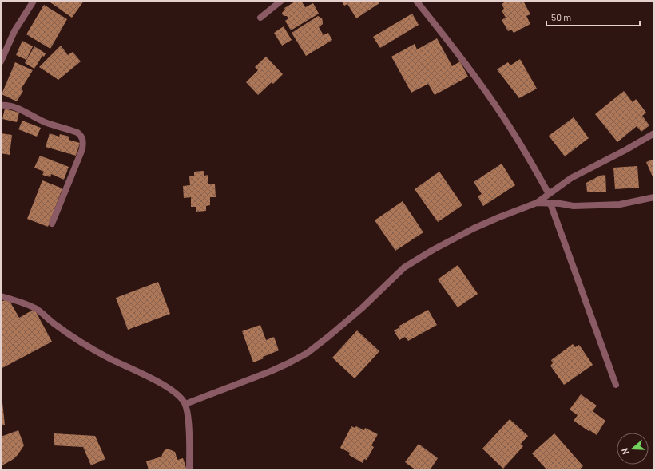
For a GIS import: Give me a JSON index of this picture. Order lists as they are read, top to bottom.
{
  "scale_bar": "50 m",
  "north": "left"
}
